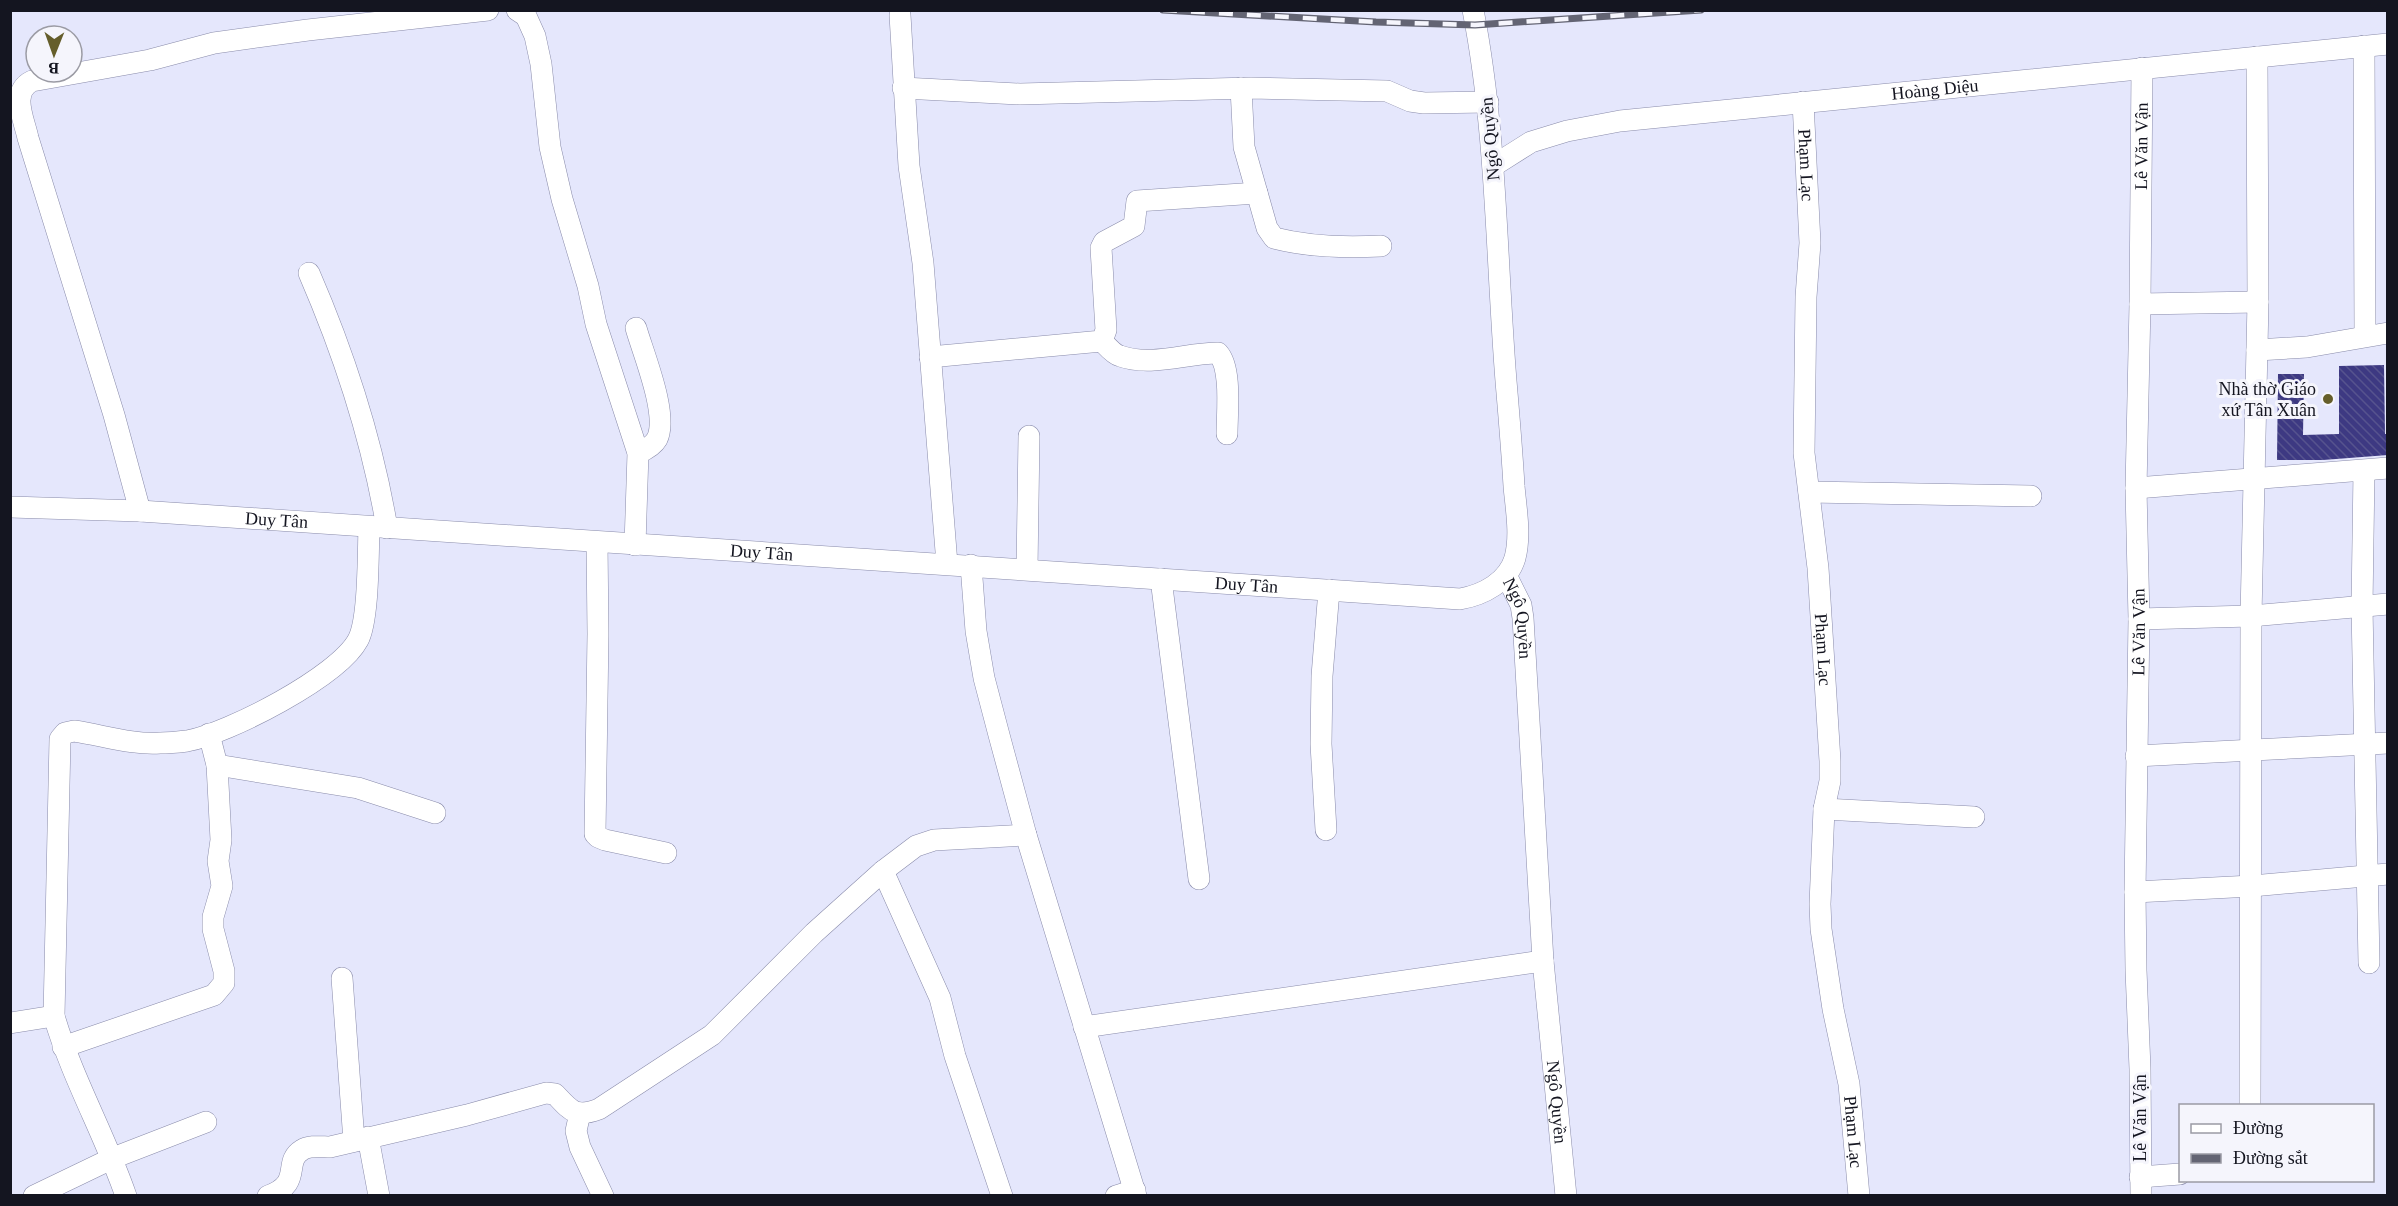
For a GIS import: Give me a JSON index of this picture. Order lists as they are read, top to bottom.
{
  "streets": {
    "street": [
      "Hoàng Diệu",
      "Ngô Quyền",
      "Lê Văn Vận",
      "Phạm Lạc",
      "Duy Tân"
    ]
  },
  "crossings": [
    ["Hoàng Diệu", "Ngô Quyền"],
    ["Hoàng Diệu", "Lê Văn Vận"],
    ["Hoàng Diệu", "Phạm Lạc"],
    ["Ngô Quyền", "Duy Tân"]
  ],
  "places": ["Nhà thờ Giáo xứ Tân Xuân"],
  "legend": ["Đường", "Đường sắt"],
  "north": "bottom"
}
